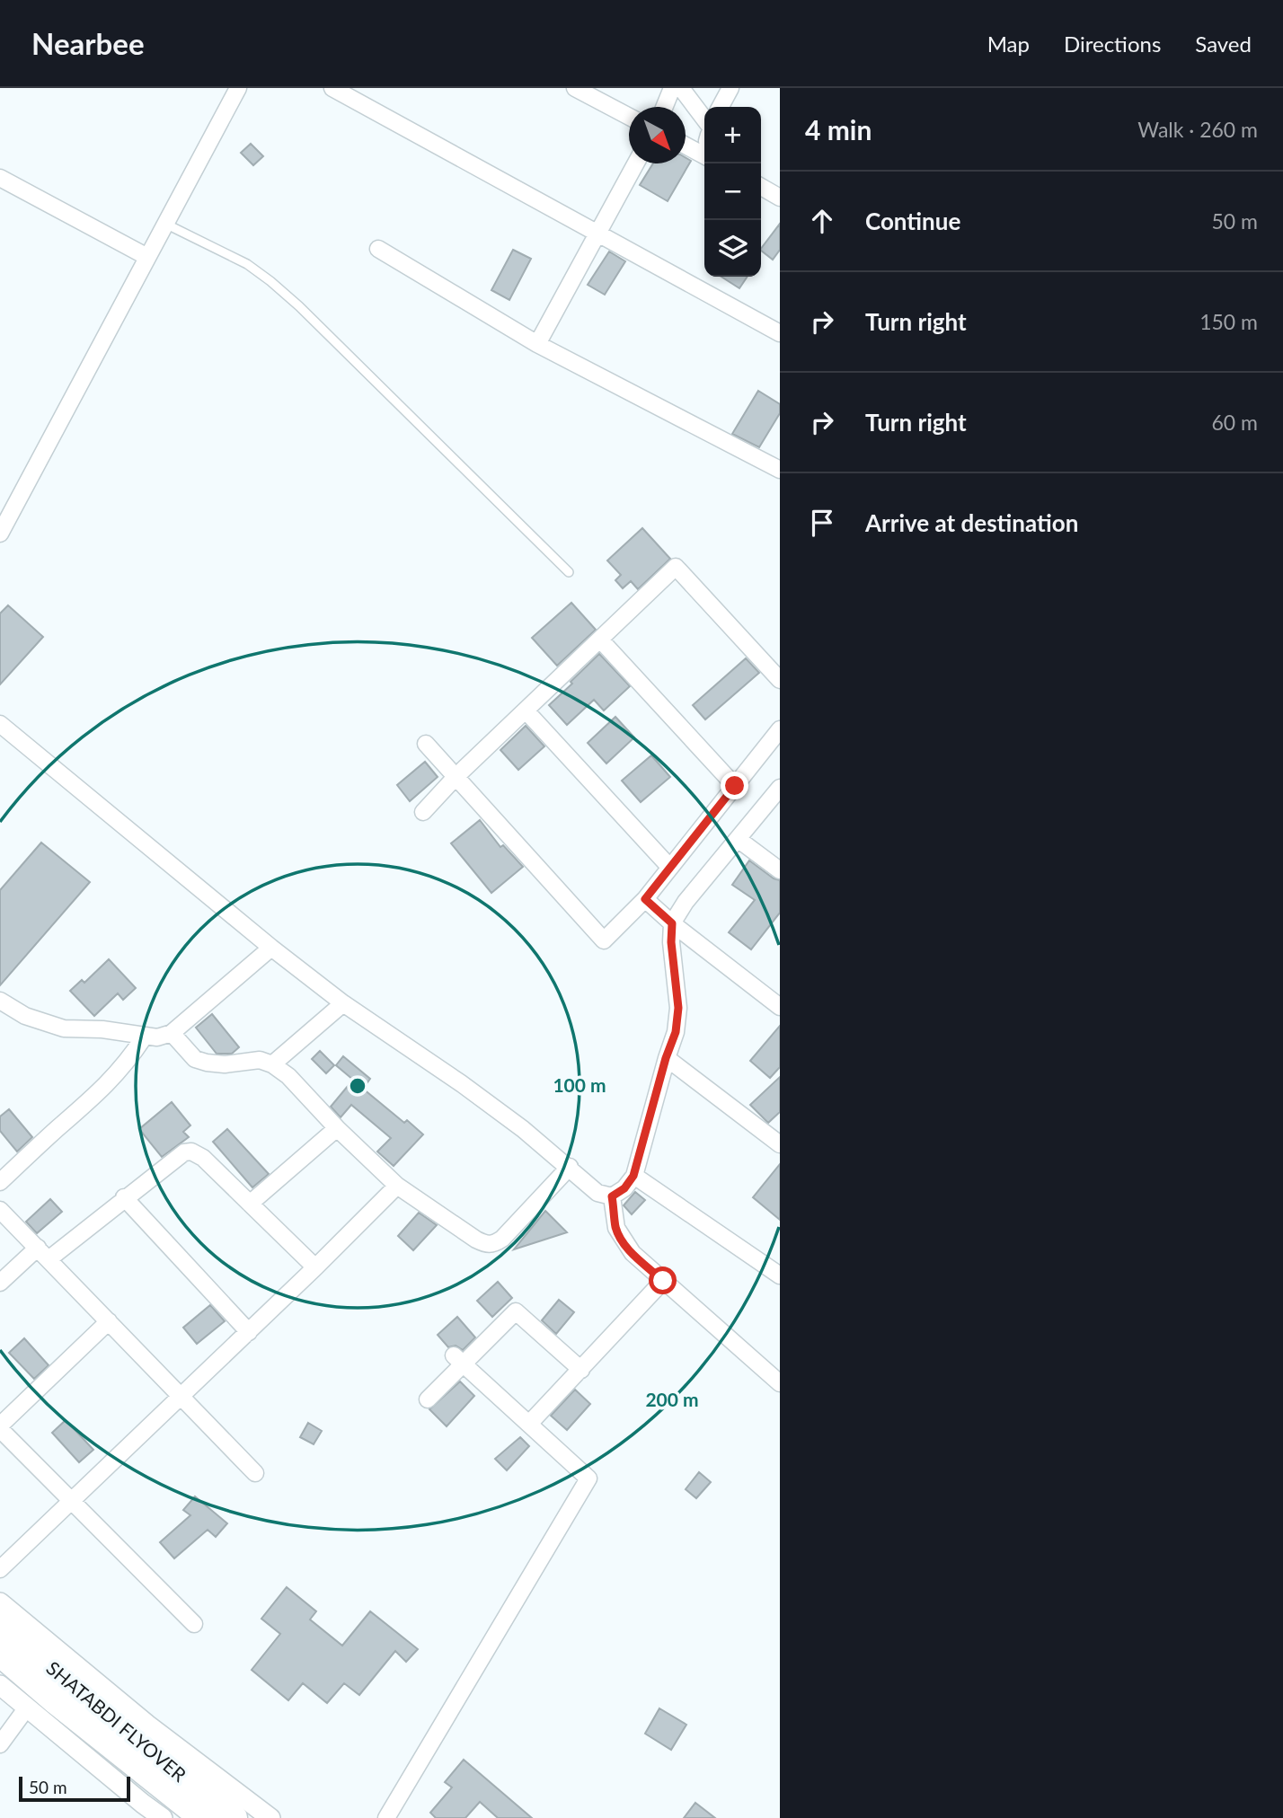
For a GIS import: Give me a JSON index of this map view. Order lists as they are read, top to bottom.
{
  "streets": {
    "highway": ["SHATABDI FLYOVER"]
  },
  "scale_bar": "50 m",
  "north": "bottom right",
  "page": {
    "header": "Nearbee",
    "nav": ["Map", "Directions", "Saved"],
    "heading": ["4 min", "Walk · 260 m"],
    "map_buttons": ["+", "−"],
    "list": [
      ["Continue", "50 m"],
      ["Turn right", "150 m"],
      ["Turn right", "60 m"],
      "Arrive at destination"
    ],
    "scale": "50 m"
  },
  "rings": ["100 m", "200 m"]
}
